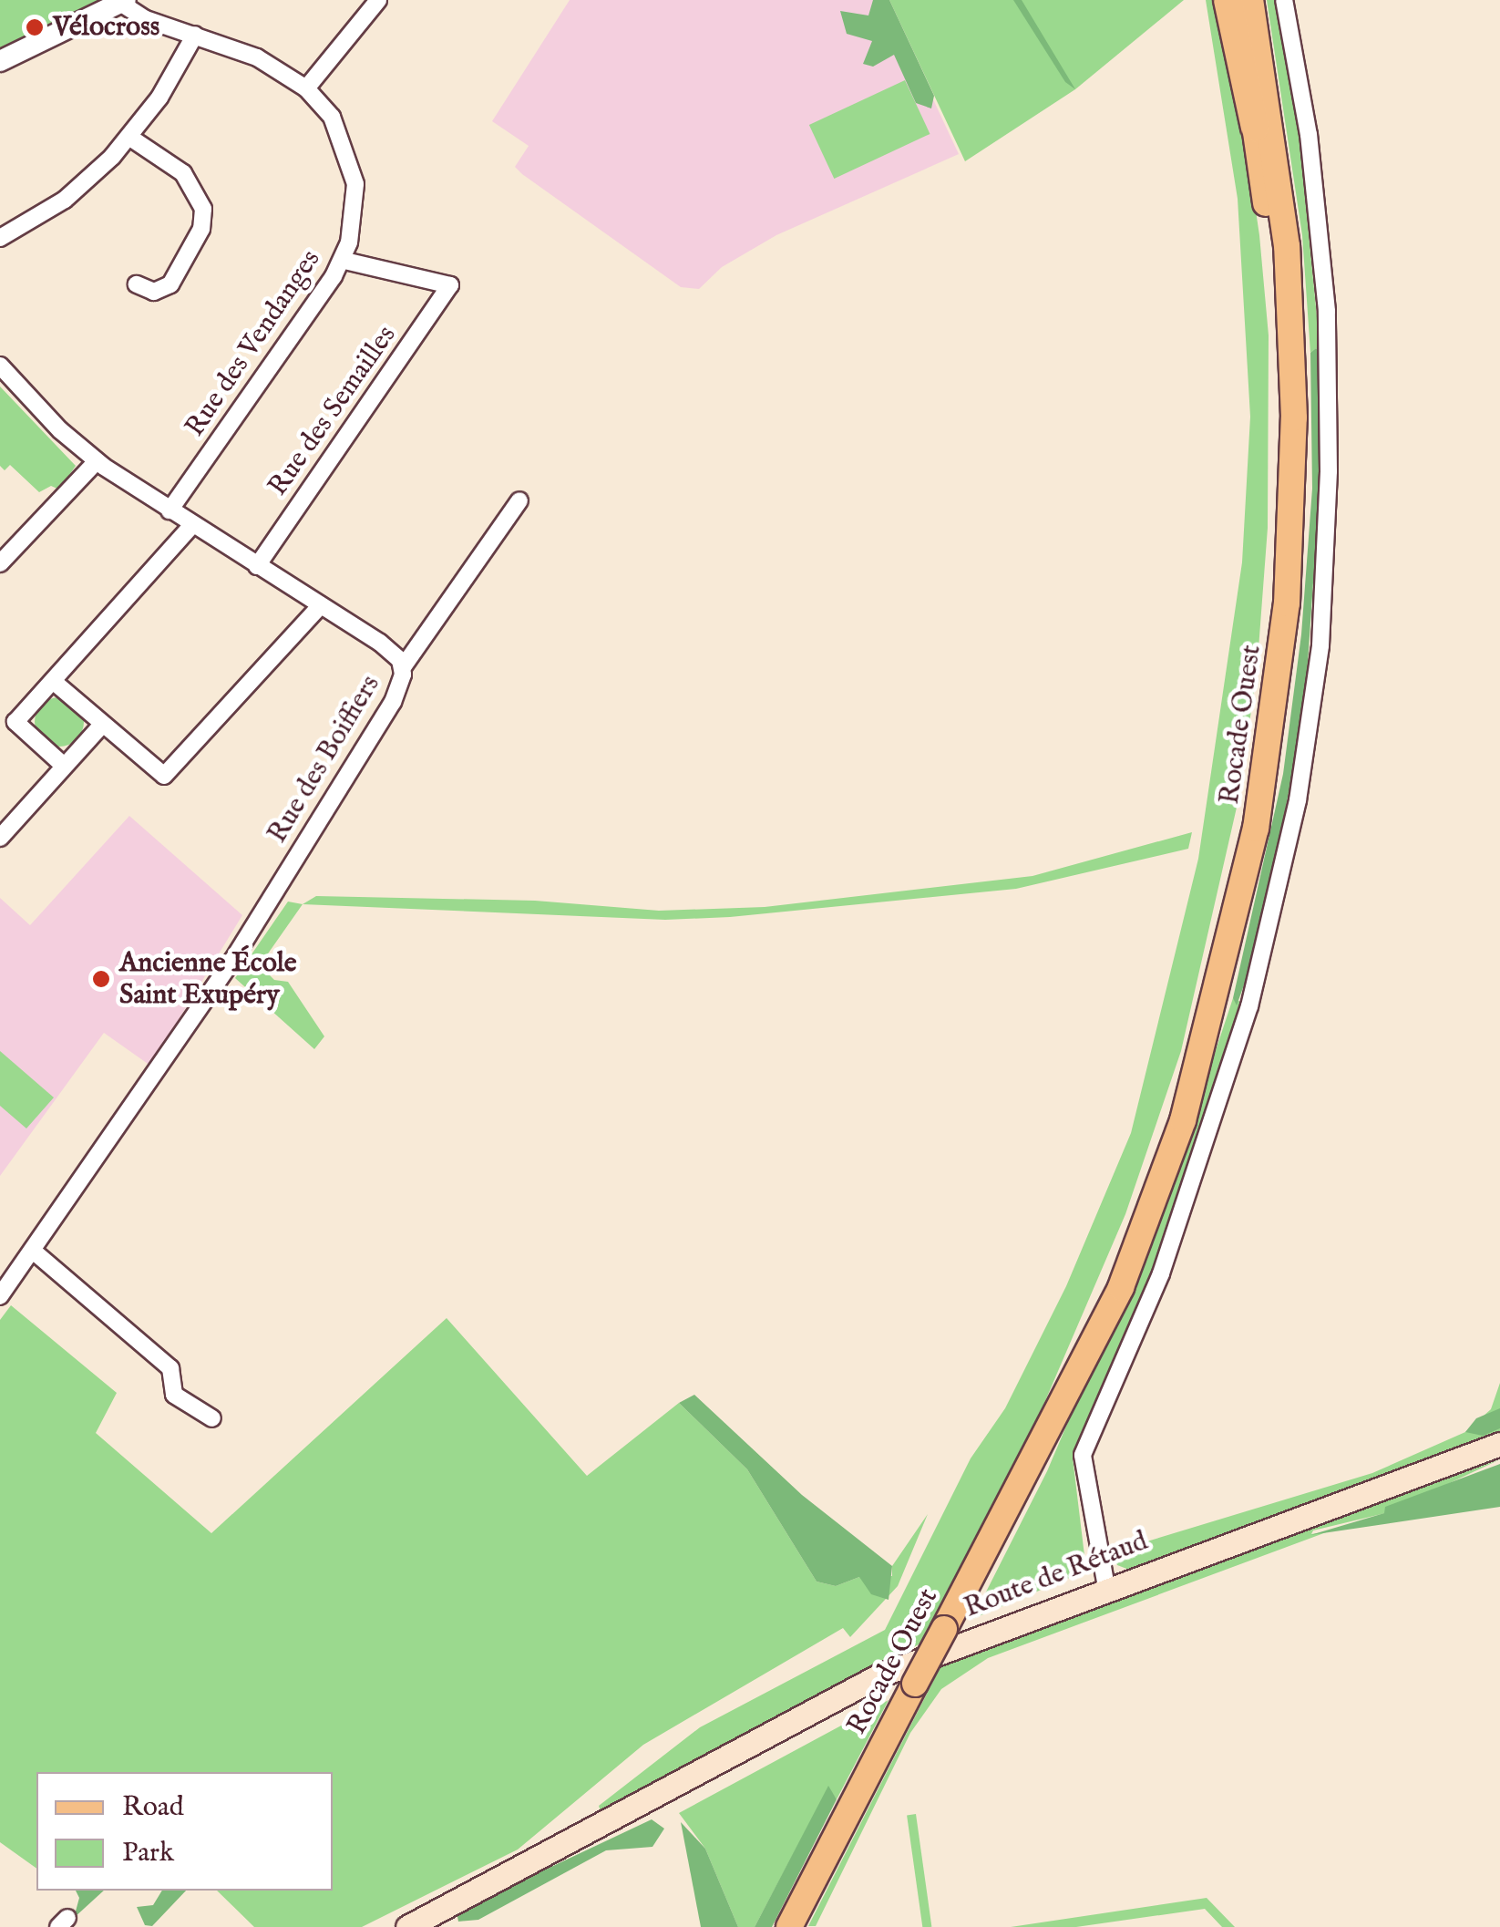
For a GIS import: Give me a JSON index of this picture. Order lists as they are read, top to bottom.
{
  "streets": {
    "main road": ["Rocade Ouest", "Route de Rétaud"],
    "street": ["Rue des Vendanges", "Rue des Semailles", "Rue des Boiffiers"]
  },
  "crossings": [
    ["Rue des Vendanges", "Rue des Semailles"],
    ["Rue des Vendanges", "Rue des Boiffiers"],
    ["Rue des Semailles", "Rue des Boiffiers"]
  ],
  "places": ["Vélocross", "Ancienne École Saint Exupéry"],
  "legend": ["Road", "Park"]
}
